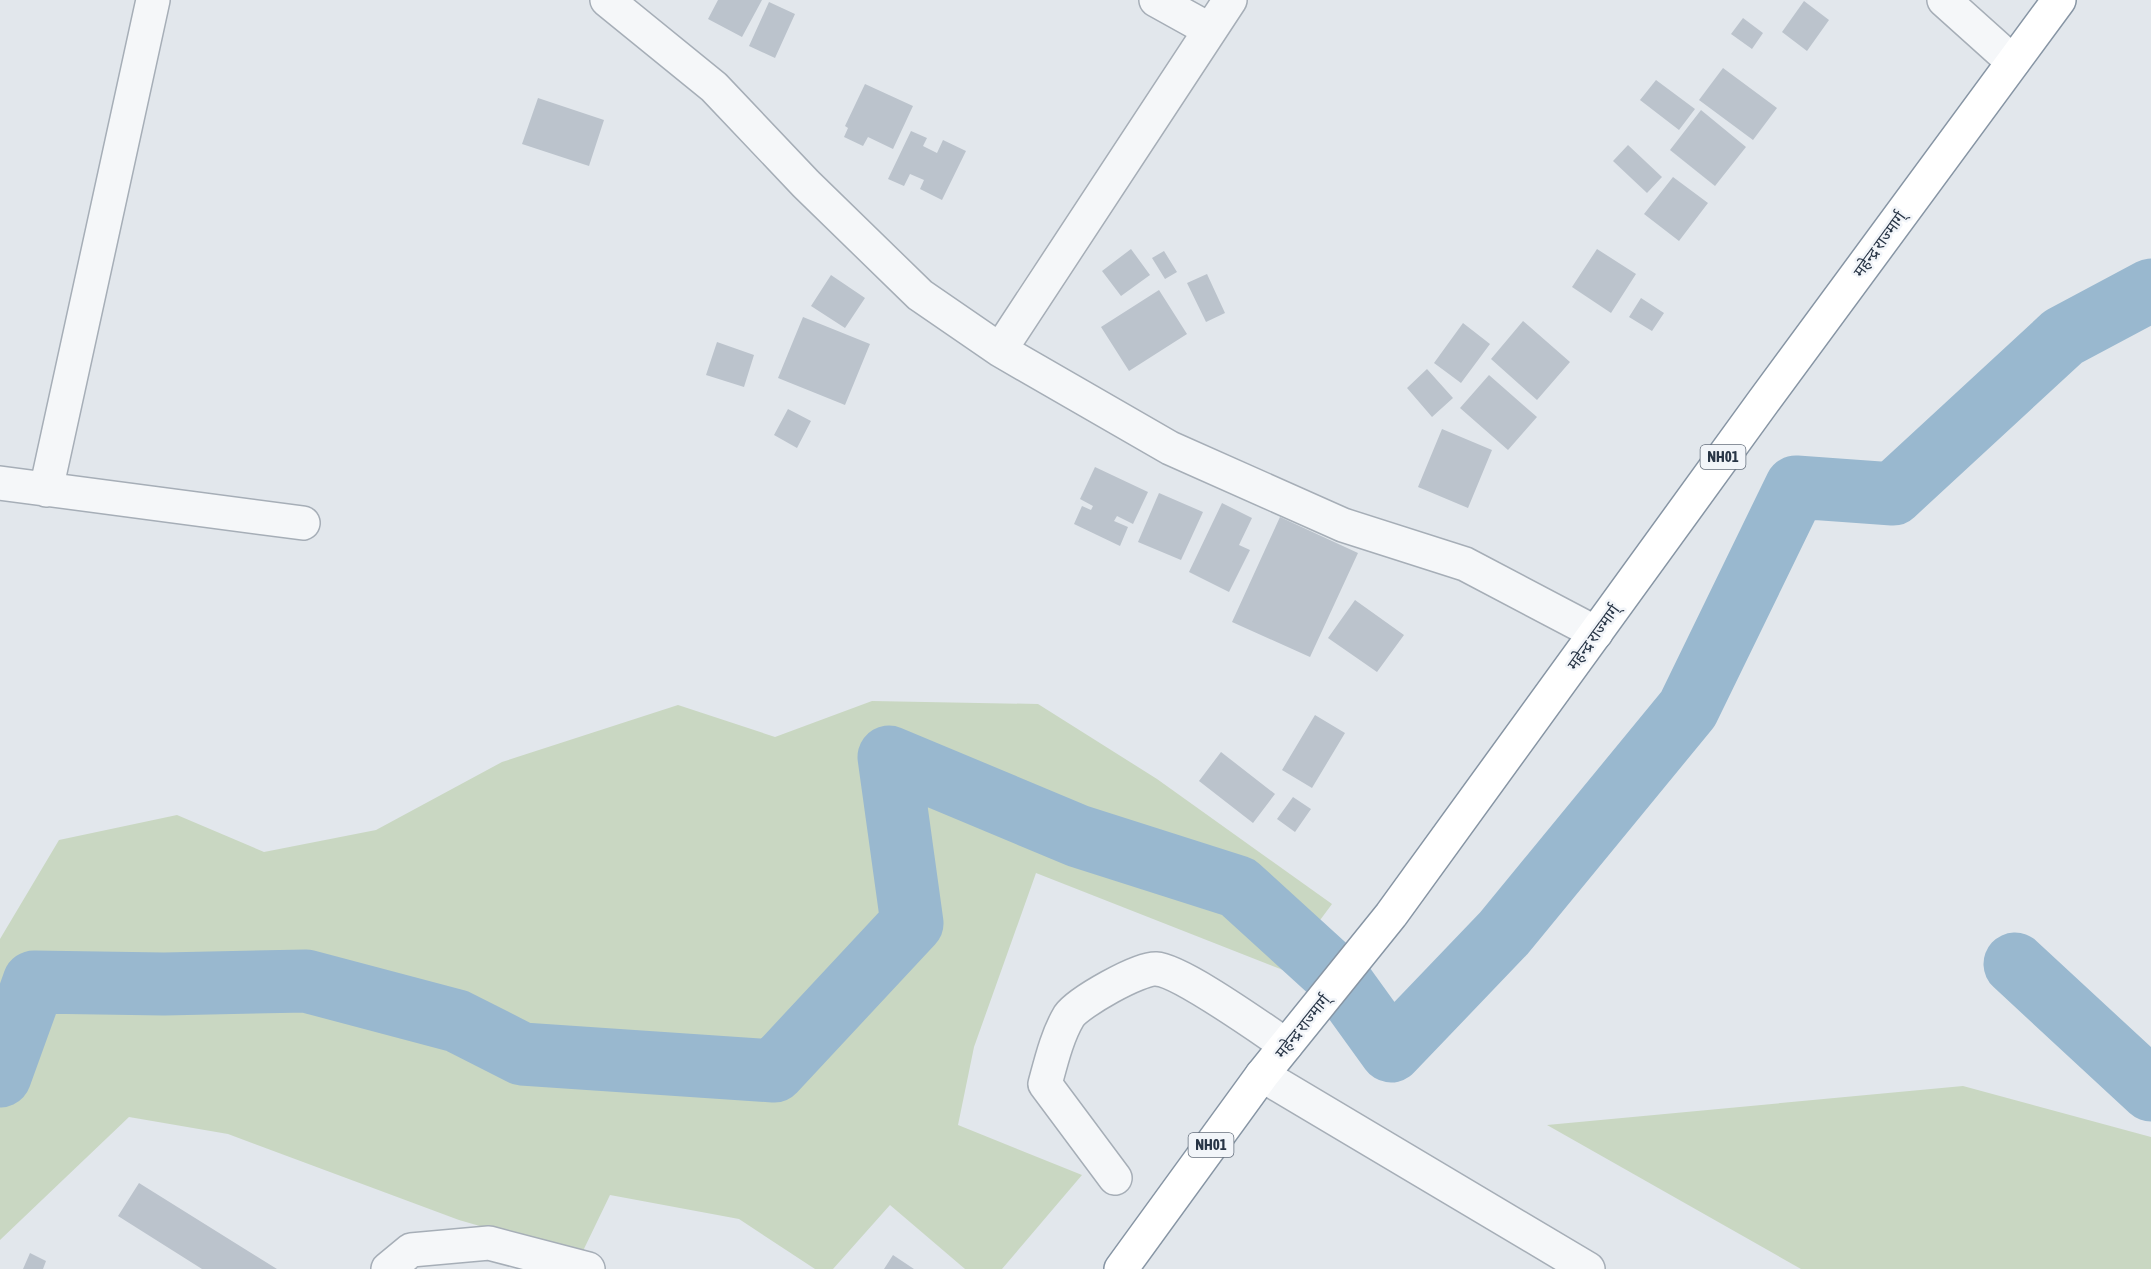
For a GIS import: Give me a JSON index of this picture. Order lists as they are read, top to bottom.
{
  "streets": {
    "highway": ["महेन्द्र राज्मार्ग्", "NH01"]
  }
}
